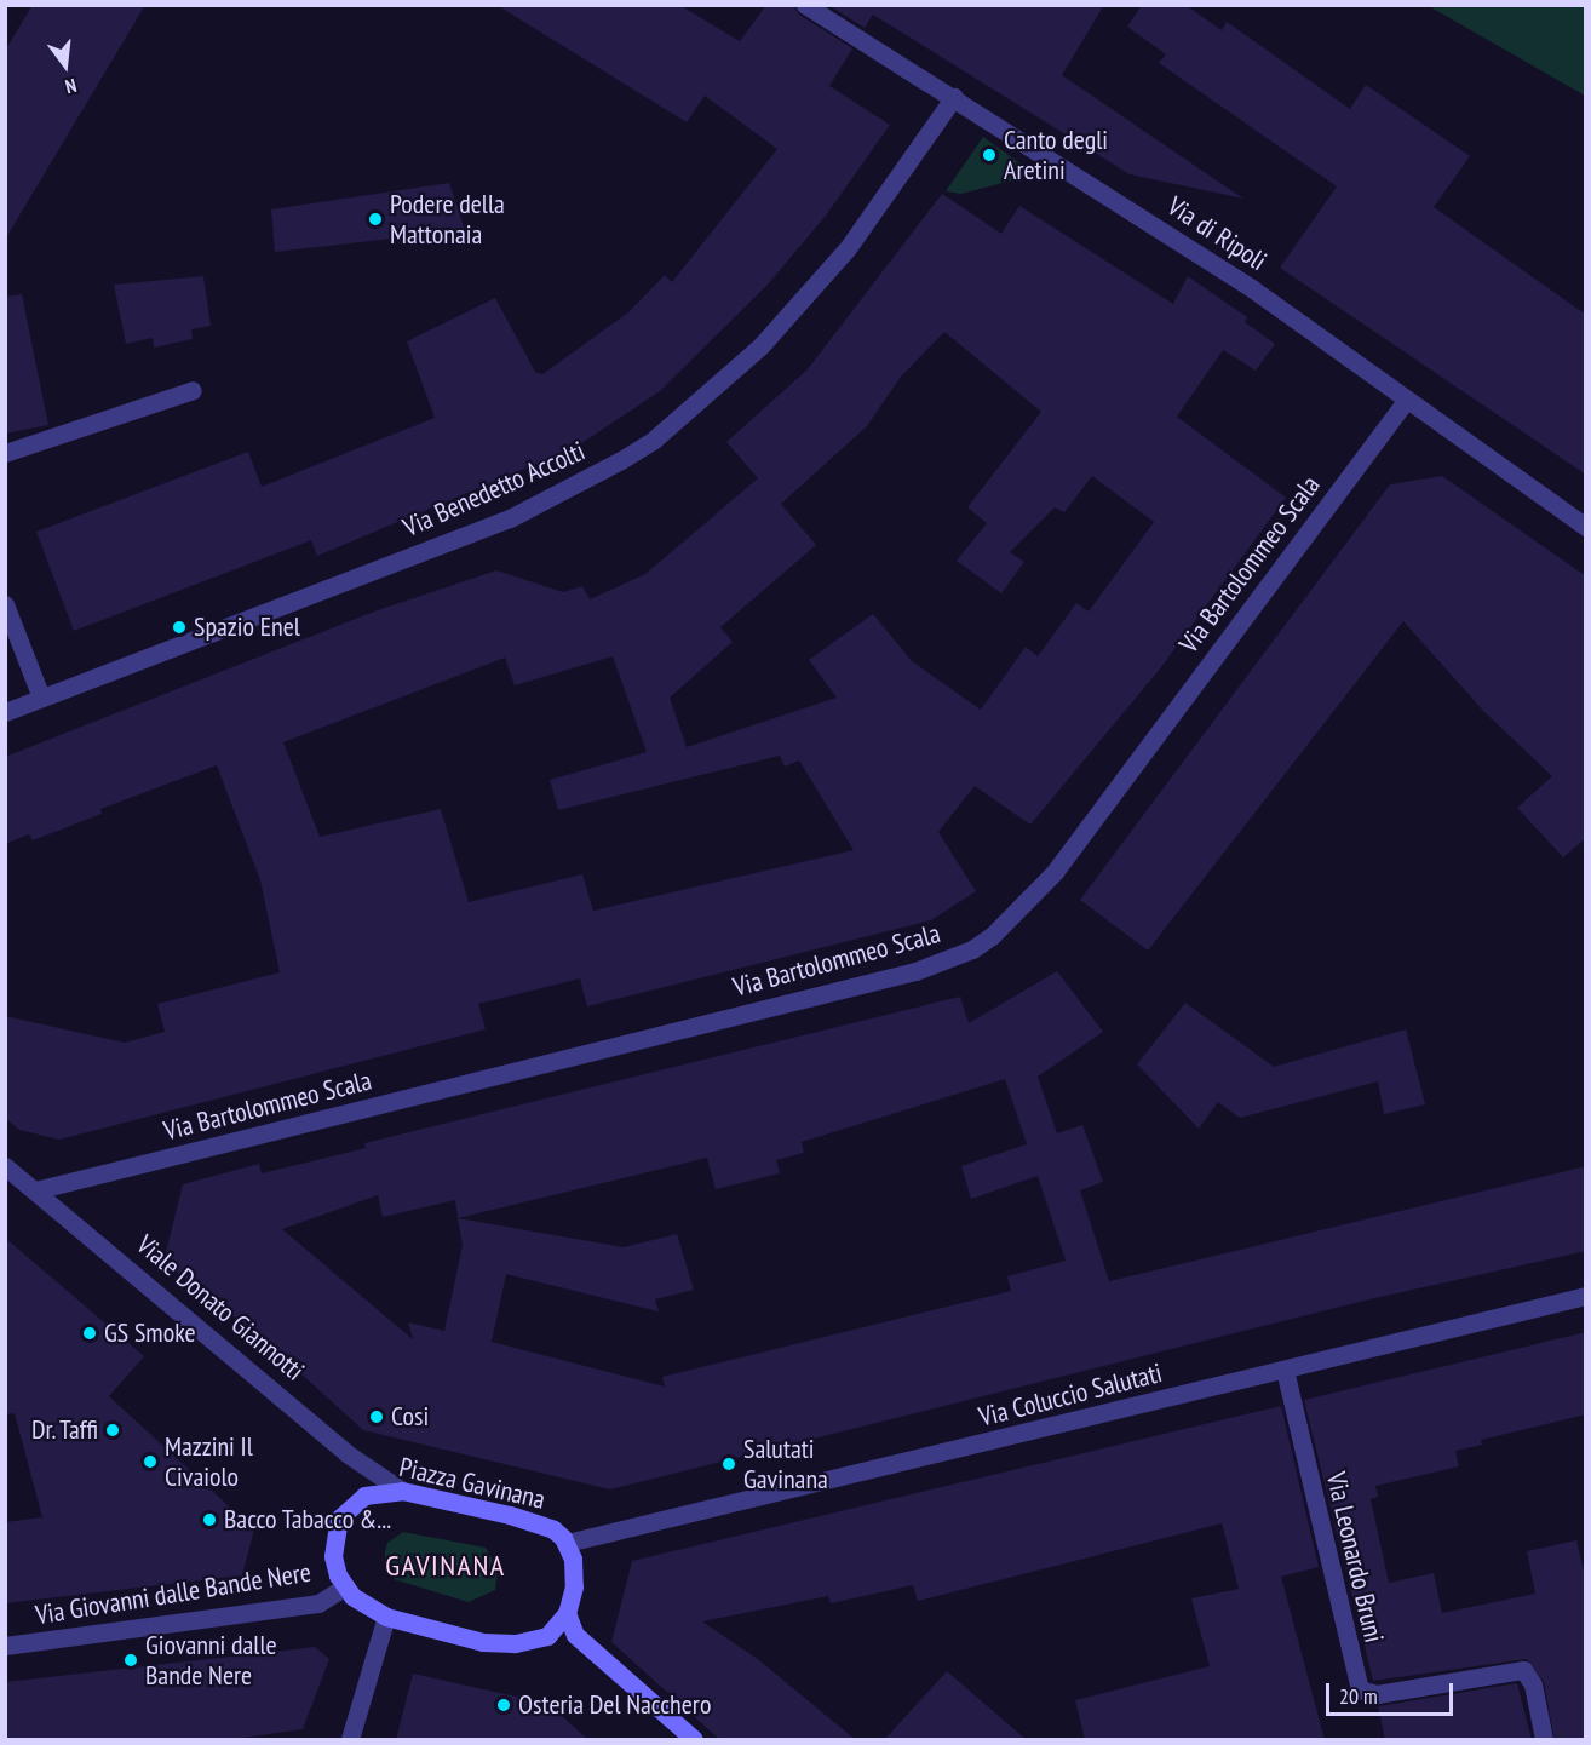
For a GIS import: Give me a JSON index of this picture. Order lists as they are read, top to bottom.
{
  "streets": {
    "main road": ["Piazza Gavinana"],
    "street": [
      "Via di Ripoli",
      "Via Benedetto Accolti",
      "Via Bartolommeo Scala",
      "Viale Donato Giannotti",
      "Via Coluccio Salutati",
      "Via Leonardo Bruni",
      "Via Giovanni dalle Bande Nere"
    ]
  },
  "crossings": [
    ["Via di Ripoli", "Via Benedetto Accolti"],
    ["Via di Ripoli", "Via Bartolommeo Scala"],
    ["Via Bartolommeo Scala", "Viale Donato Giannotti"],
    ["Viale Donato Giannotti", "Piazza Gavinana"],
    ["Via Coluccio Salutati", "Piazza Gavinana"],
    ["Via Coluccio Salutati", "Via Leonardo Bruni"],
    ["Piazza Gavinana", "Via Giovanni dalle Bande Nere"]
  ],
  "districts": ["GAVINANA"],
  "places": [
    "Canto degli Aretini",
    "Podere della Mattonaia",
    "Spazio Enel",
    "GS Smoke",
    "Cosi",
    "Dr. Taffi",
    "Mazzini Il Civaiolo",
    "Salutati Gavinana",
    "Bacco Tabacco &...",
    "Giovanni dalle Bande Nere",
    "Osteria Del Nacchero"
  ],
  "scale_bar": "20 m",
  "north": "bottom"
}
